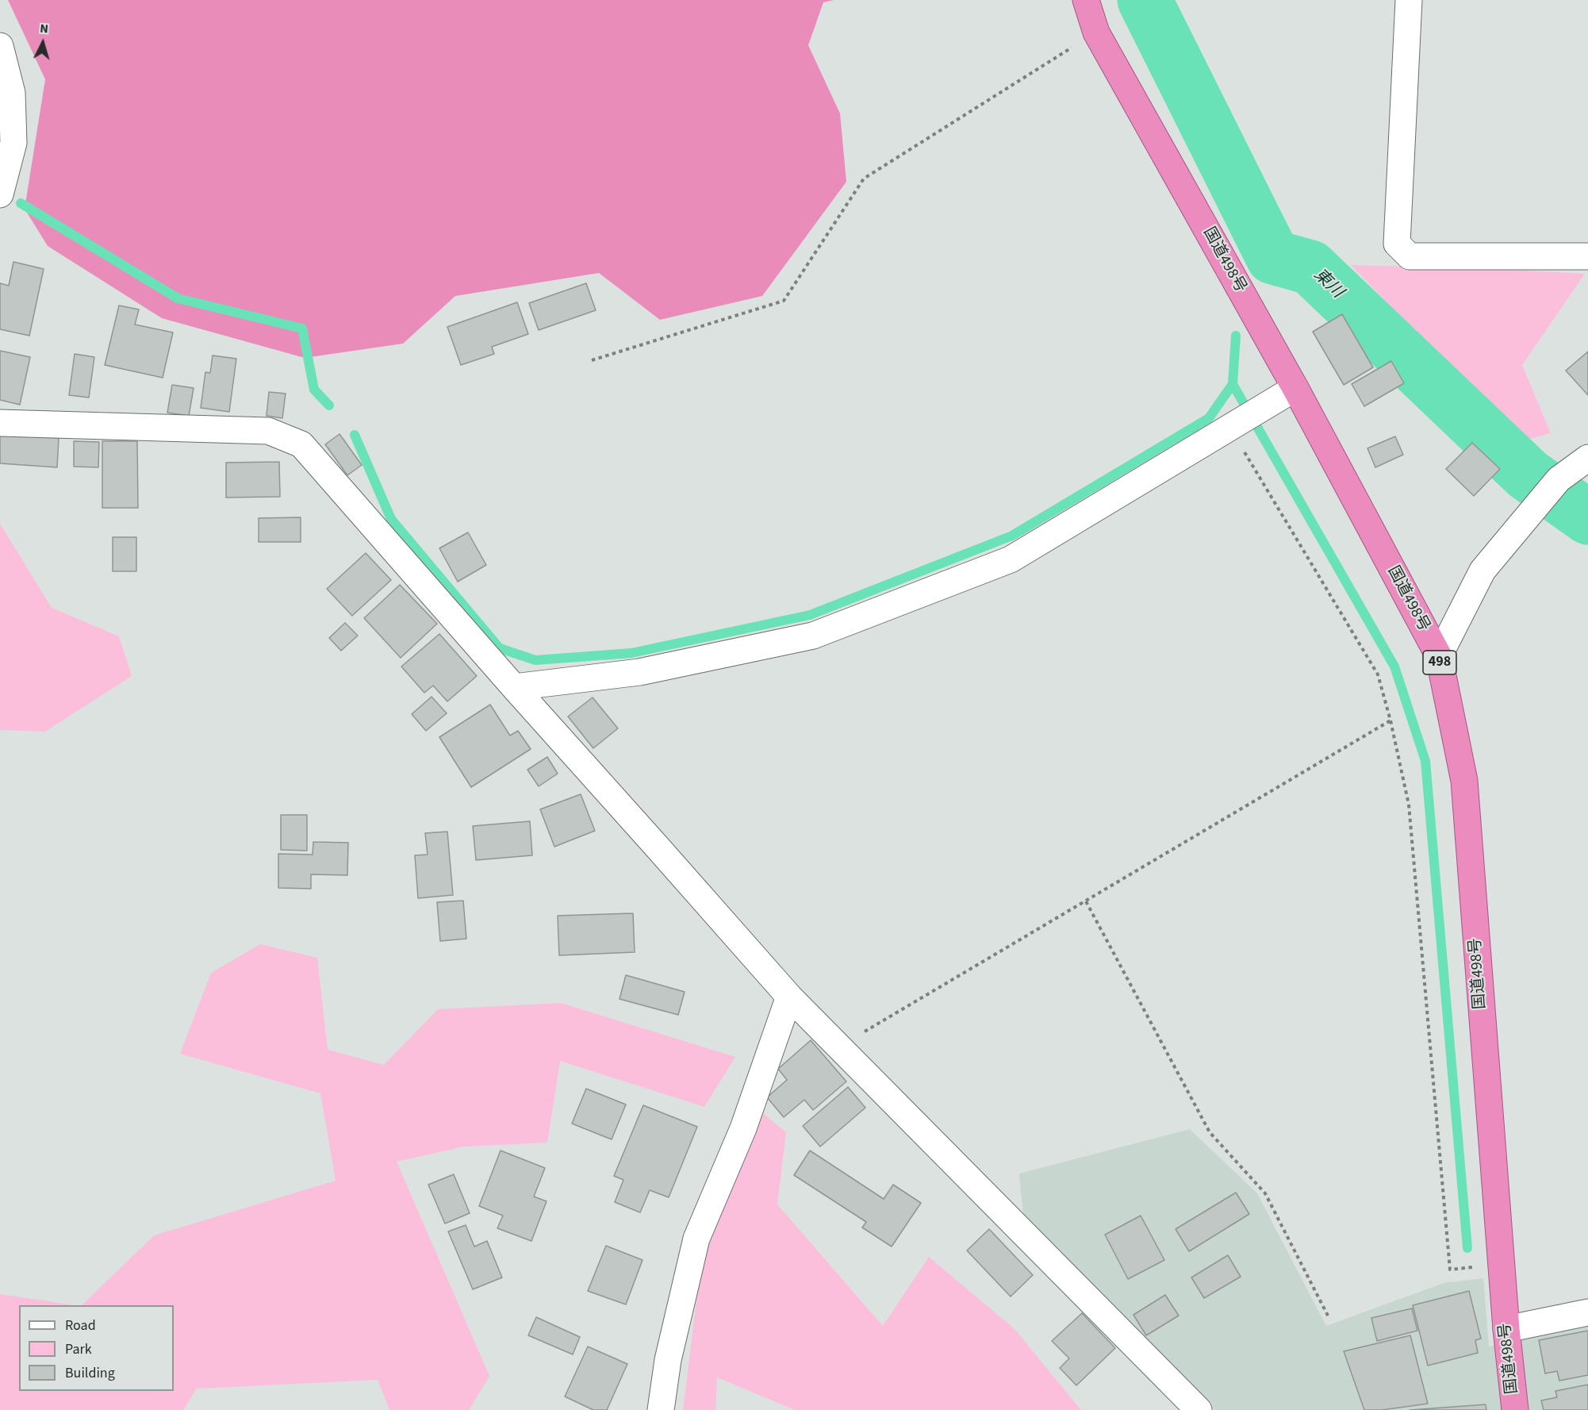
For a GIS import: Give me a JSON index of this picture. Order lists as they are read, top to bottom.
{
  "streets": {
    "highway": ["国道498号", "498"]
  },
  "water": ["東川"],
  "legend": ["Road", "Park", "Building"],
  "north": "top"
}
